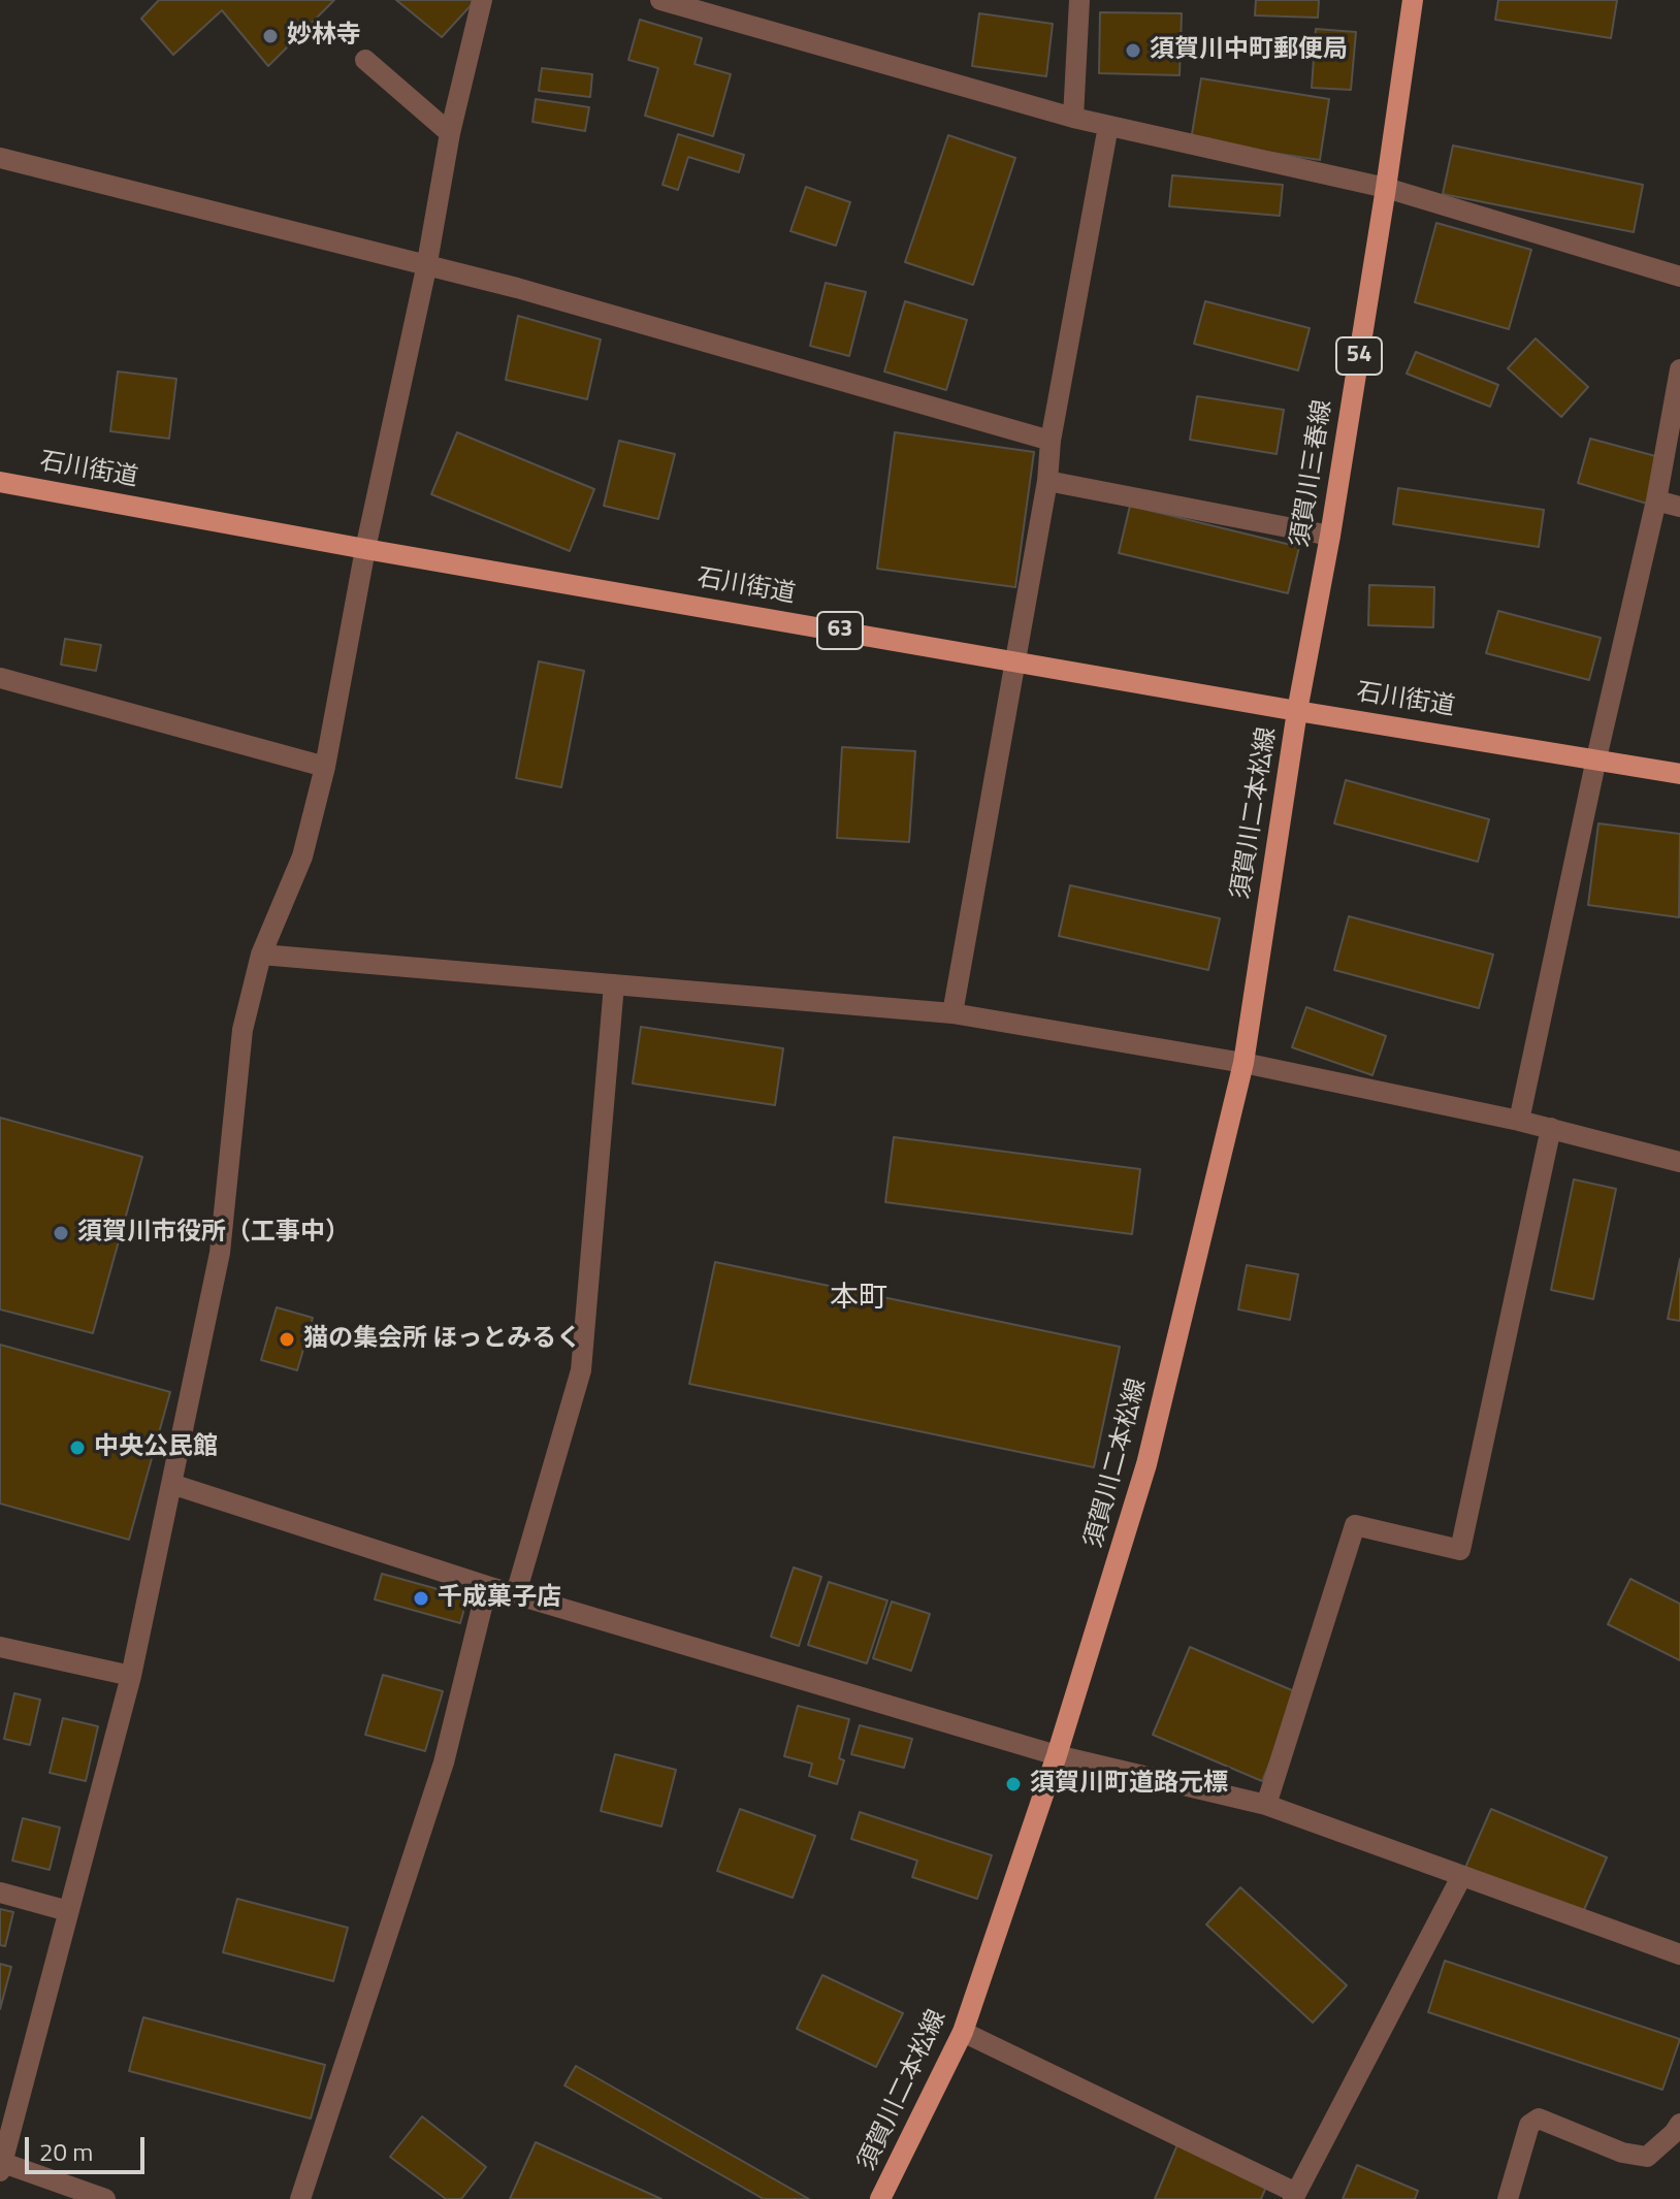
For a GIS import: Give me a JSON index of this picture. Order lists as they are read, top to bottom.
{
  "streets": {
    "main road": [
      "54",
      "石川街道",
      "須賀川三春線",
      "63",
      "須賀川二本松線"
    ]
  },
  "crossings": [
    ["石川街道", "須賀川三春線"],
    ["石川街道", "須賀川二本松線"],
    ["須賀川三春線", "須賀川二本松線"]
  ],
  "districts": ["本町"],
  "places": [
    "妙林寺",
    "須賀川中町郵便局",
    "須賀川市役所（工事中）",
    "猫の集会所 ほっとみるく",
    "中央公民館",
    "千成菓子店",
    "須賀川町道路元標"
  ],
  "scale_bar": "20 m"
}
